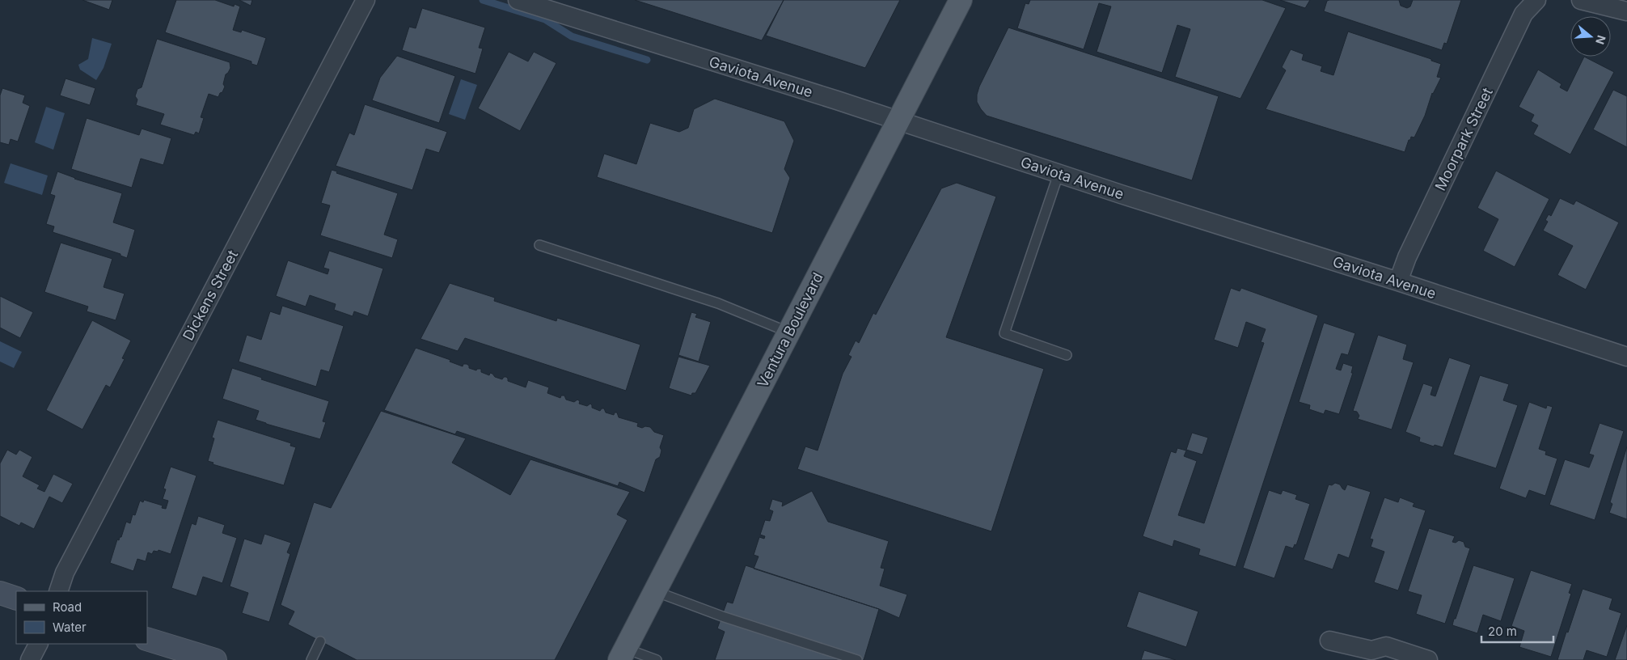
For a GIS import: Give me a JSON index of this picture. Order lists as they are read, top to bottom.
{
  "streets": {
    "main road": ["Ventura Boulevard"],
    "street": ["Gaviota Avenue", "Moorpark Street", "Dickens Street"]
  },
  "crossings": [
    ["Gaviota Avenue", "Moorpark Street"],
    ["Gaviota Avenue", "Ventura Boulevard"]
  ],
  "legend": ["Road", "Water"],
  "scale_bar": "20 m",
  "north": "right"
}
